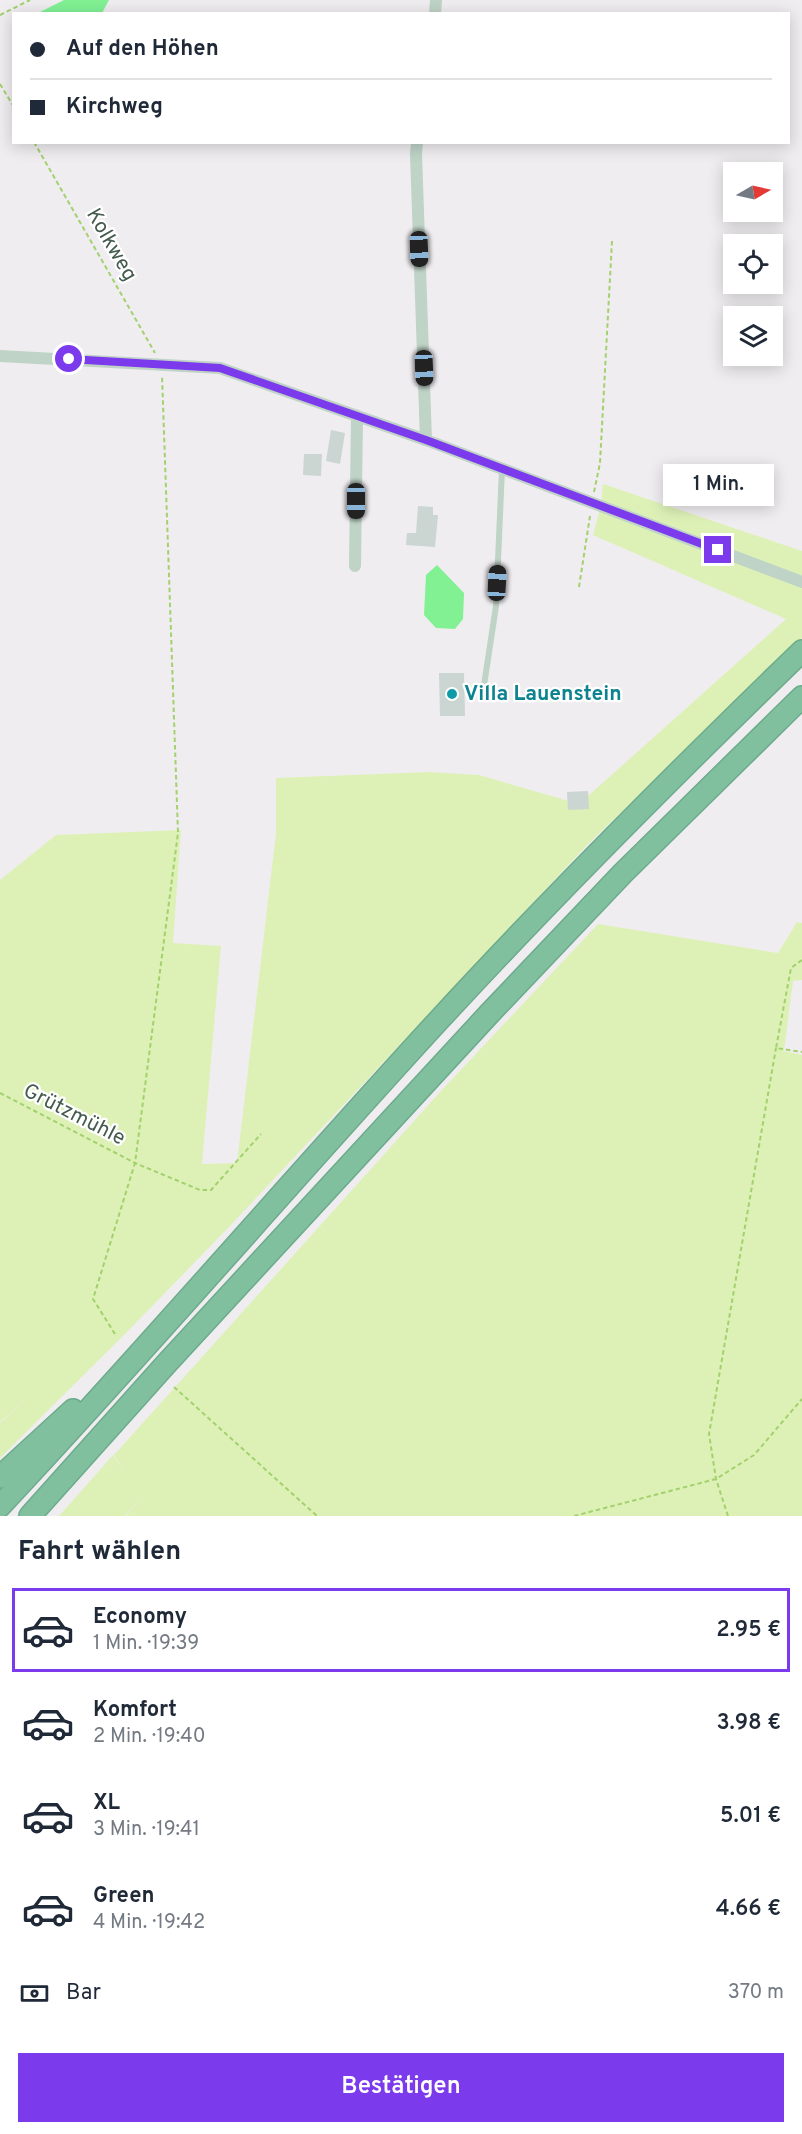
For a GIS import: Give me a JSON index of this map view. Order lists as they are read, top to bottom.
{
  "streets": {
    "path": ["Kolkweg", "Grützmühle"]
  },
  "places": ["Villa Lauenstein"],
  "north": "right",
  "page": {
    "banner": ["Auf den Höhen", "Kirchweg"],
    "bubble": "1 Min.",
    "heading": "Fahrt wählen",
    "list": [
      {
        "name": "Economy",
        "note": "1 Min. · 19:39",
        "value": "2.95 €"
      },
      {
        "name": "Komfort",
        "note": "2 Min. · 19:40",
        "value": "3.98 €"
      },
      {
        "name": "XL",
        "note": "3 Min. · 19:41",
        "value": "5.01 €"
      },
      {
        "name": "Green",
        "note": "4 Min. · 19:42",
        "value": "4.66 €"
      }
    ],
    "pay": ["Bar", "370 m"],
    "buttons": "Bestätigen"
  }
}
